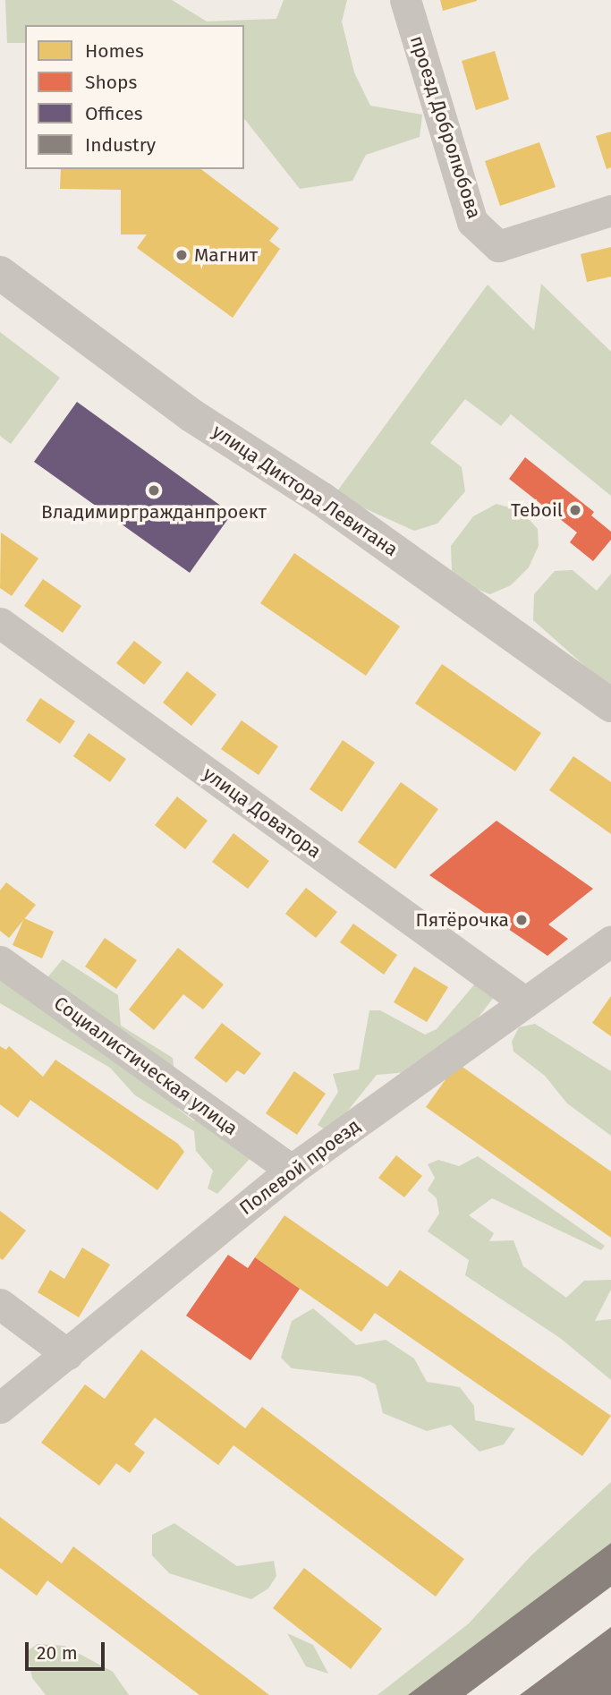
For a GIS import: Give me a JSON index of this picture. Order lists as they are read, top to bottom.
{
  "streets": {
    "street": [
      "проезд Добролюбова",
      "улица Диктора Левитана",
      "улица Доватора",
      "Социалистическая улица",
      "Полевой проезд"
    ]
  },
  "crossings": [
    ["улица Доватора", "Полевой проезд"],
    ["Социалистическая улица", "Полевой проезд"]
  ],
  "places": [
    "Магнит",
    "Владимиргражданпроект",
    "Teboil",
    "Пятёрочка"
  ],
  "legend": [
    "Homes",
    "Shops",
    "Offices",
    "Industry"
  ],
  "scale_bar": "20 m"
}
